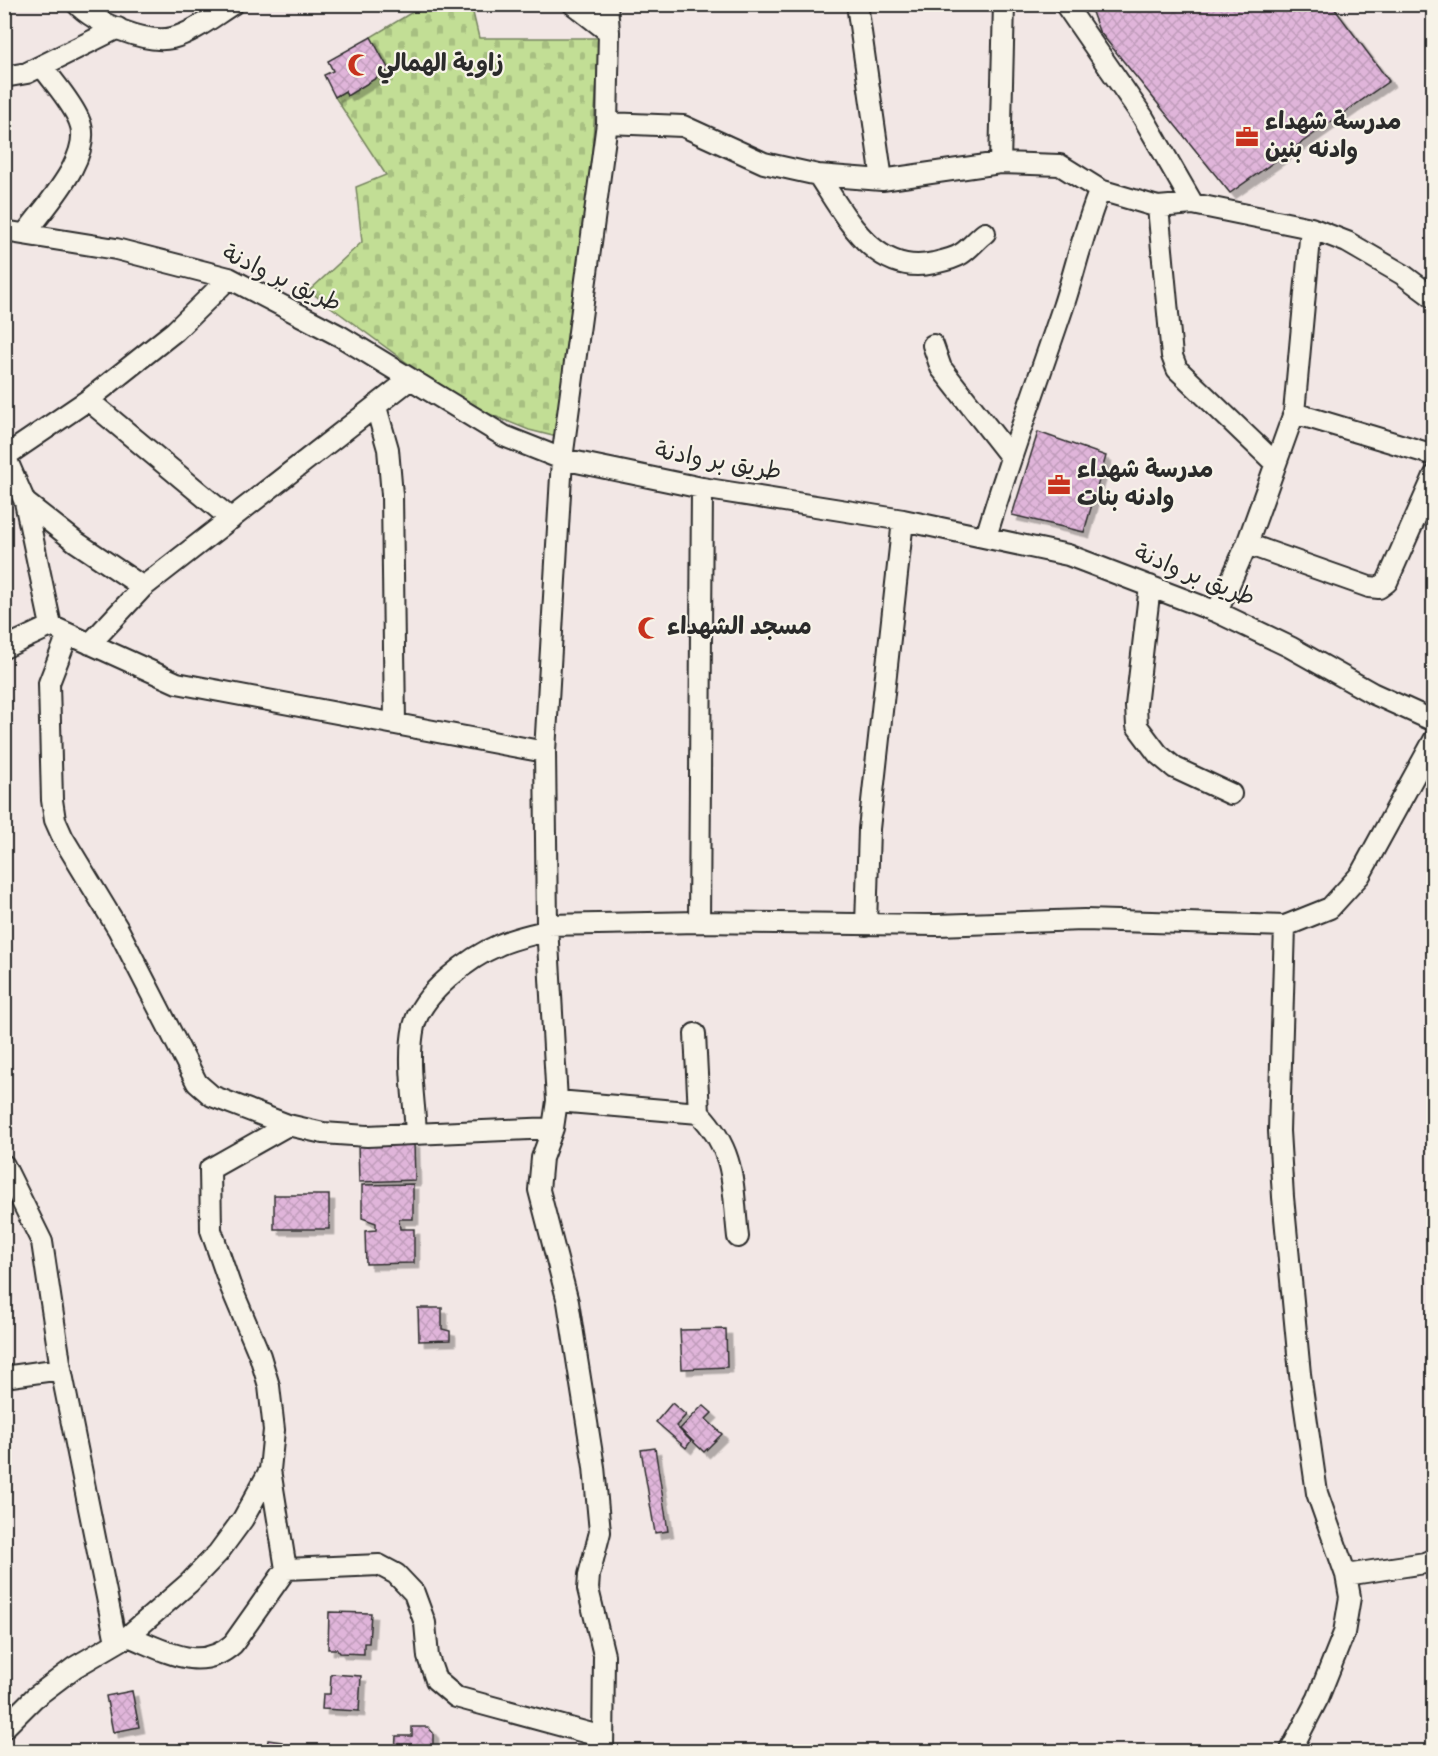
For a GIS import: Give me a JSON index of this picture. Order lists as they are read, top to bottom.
{
  "streets": {
    "street": ["طريق بر وادنة"]
  },
  "places": {
    "mosque": ["زاوية الهمالي", "مسجد الشهداء"],
    "office": ["مدرسة شهداء وادنه بنين", "مدرسة شهداء وادنه بنات"]
  }
}
